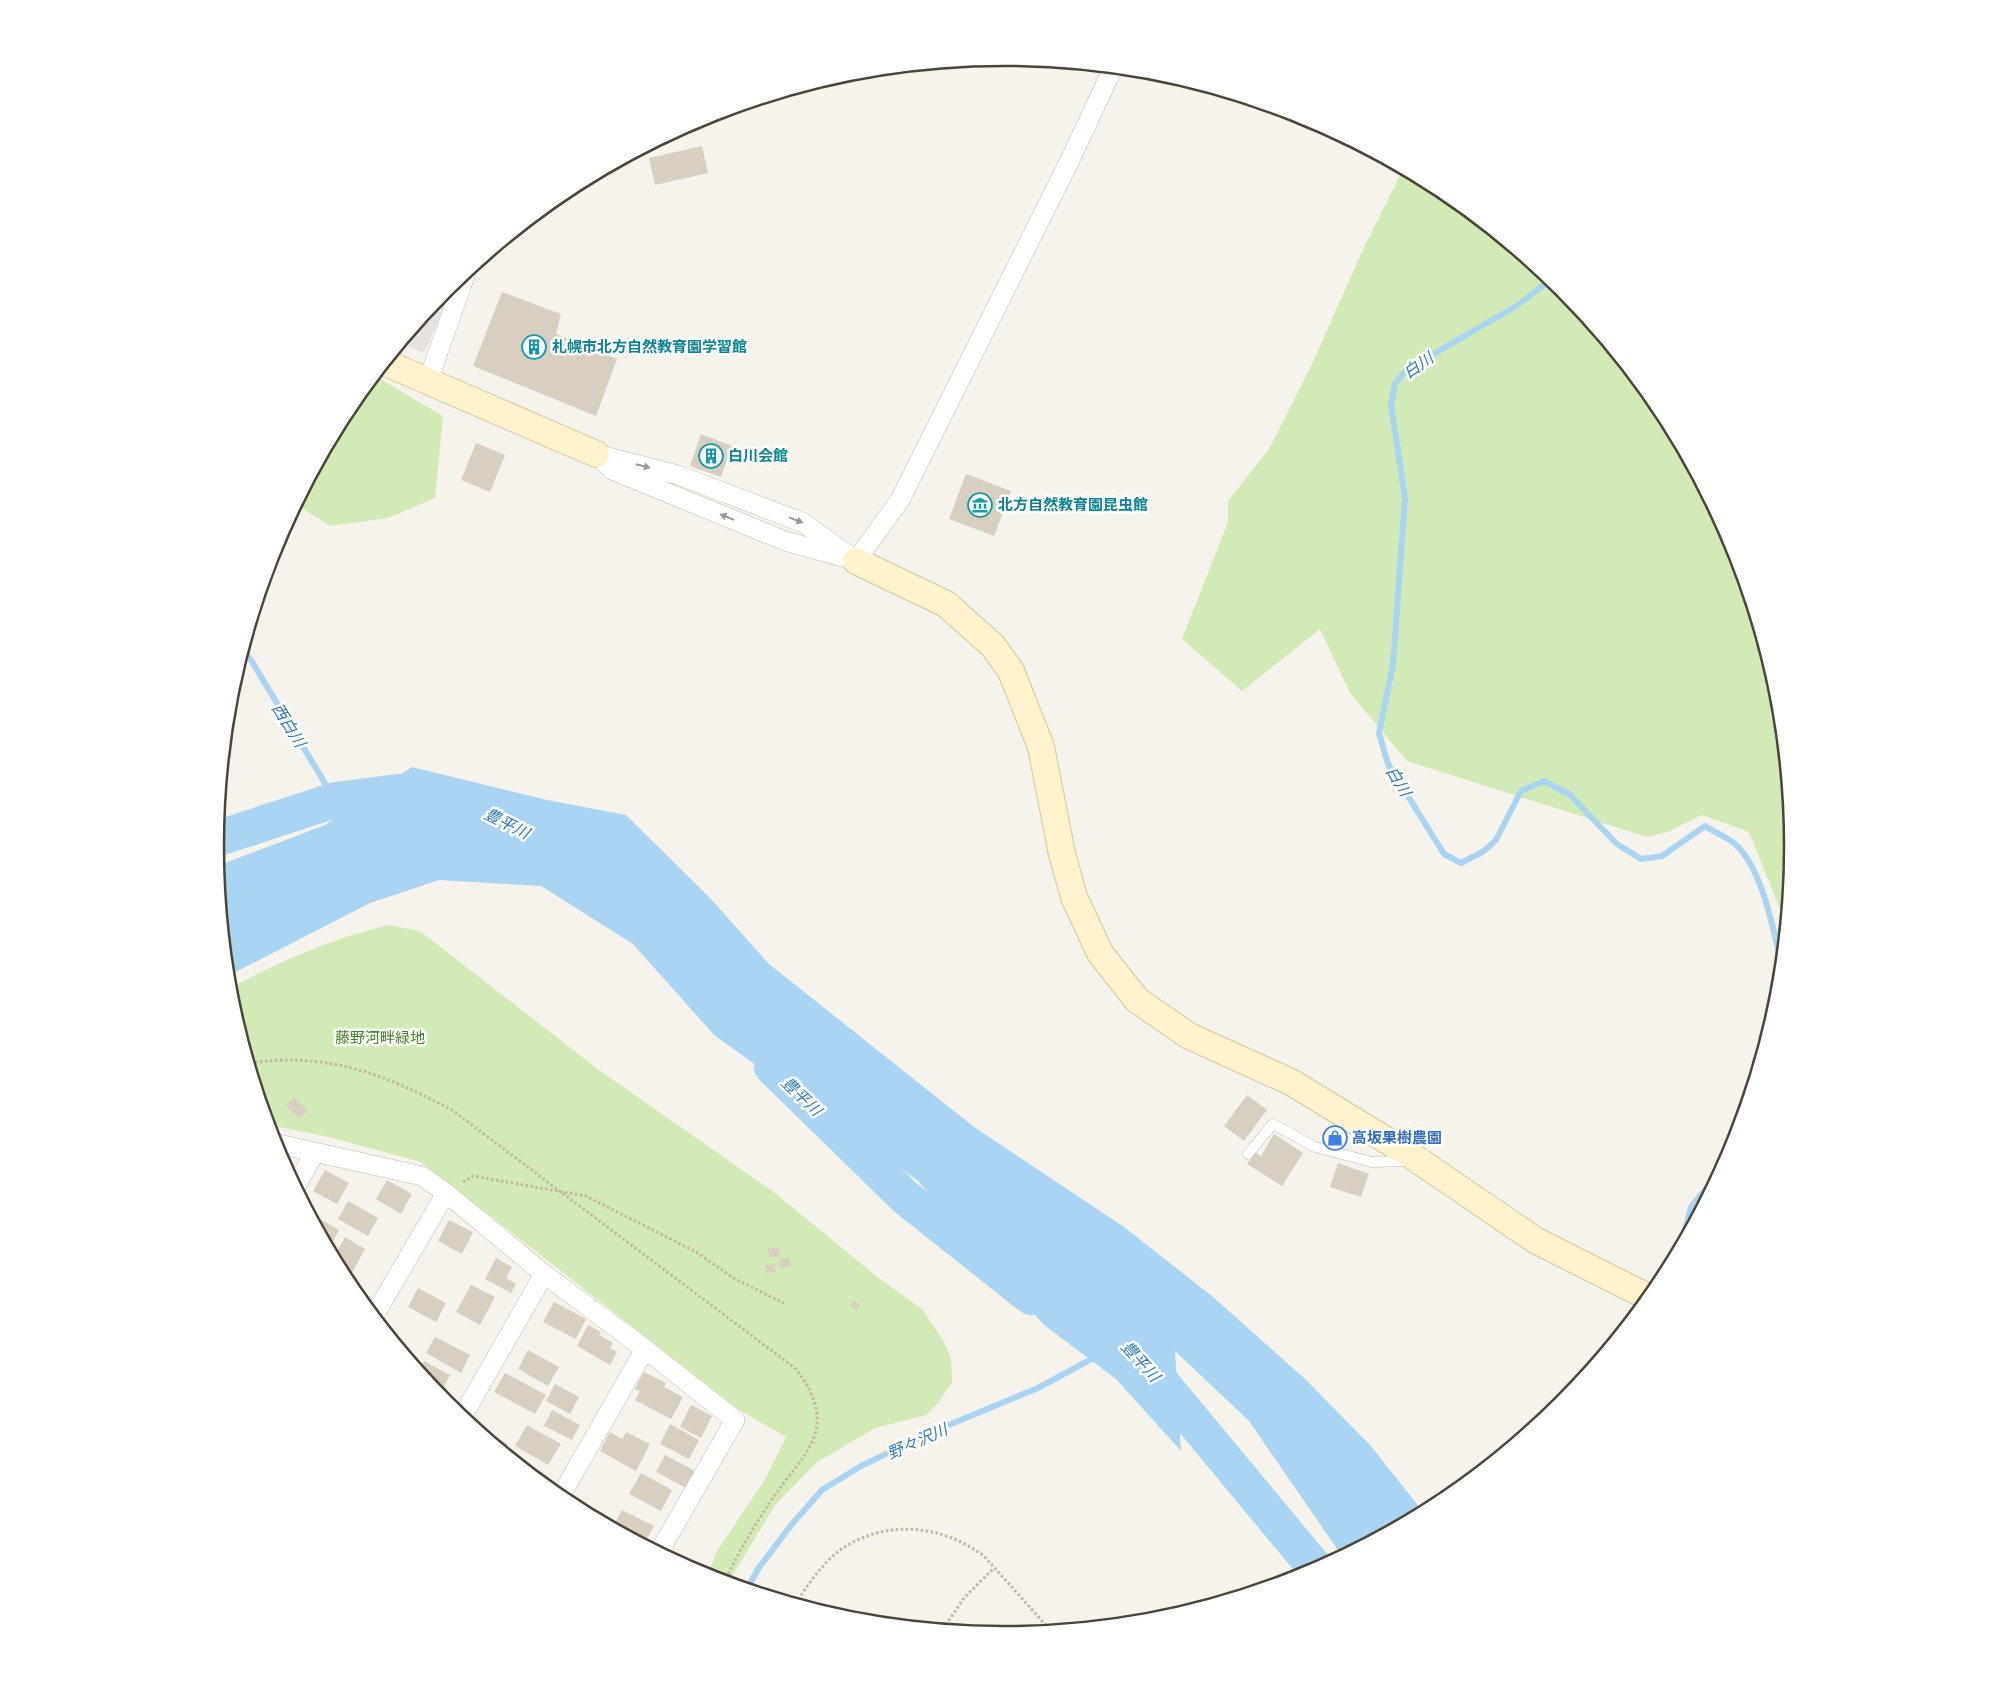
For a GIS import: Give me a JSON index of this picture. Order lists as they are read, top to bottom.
{
  "water": [
    "白川",
    "西白川",
    "豊平川",
    "野々沢川"
  ],
  "parks": ["藤野河畔緑地"],
  "places": {
    "building": ["札幌市北方自然教育園学習館", "白川会館"],
    "museum": ["北方自然教育園昆虫館"],
    "shop": ["高坂果樹農園"]
  }
}
